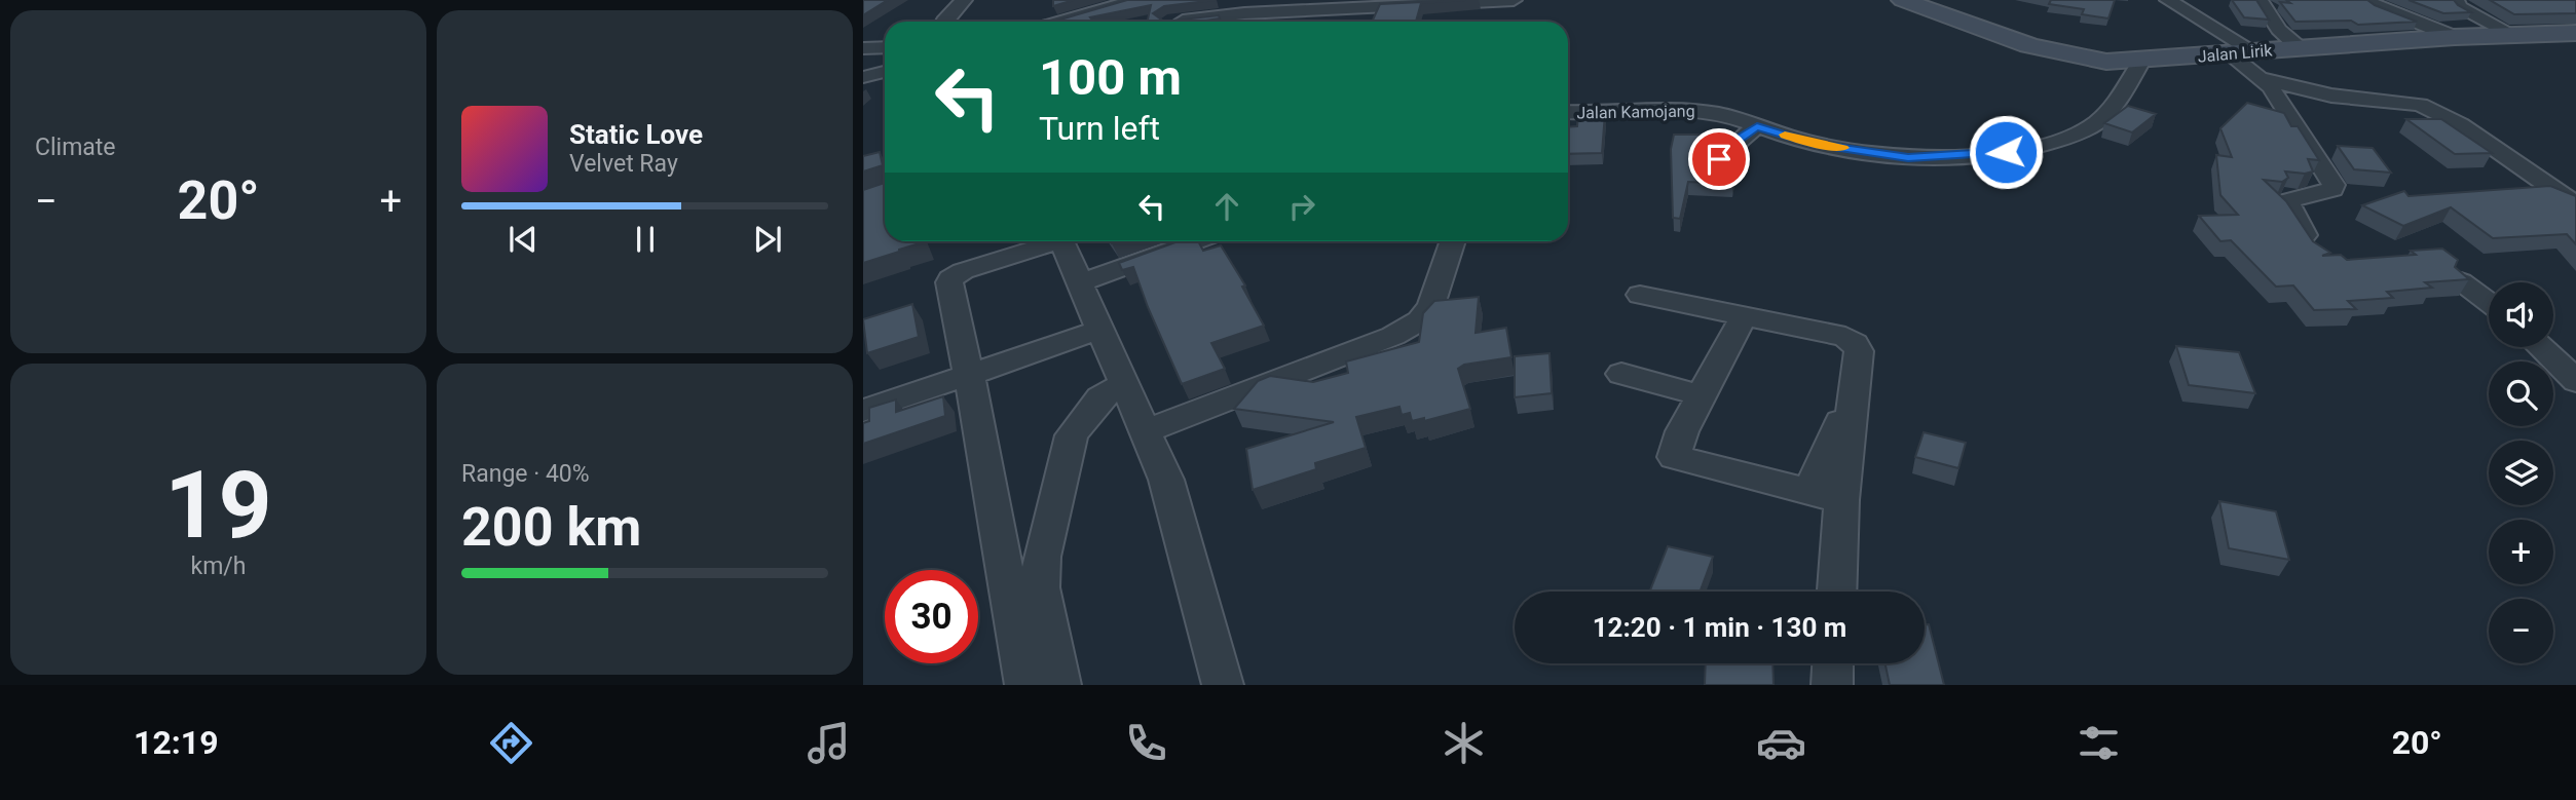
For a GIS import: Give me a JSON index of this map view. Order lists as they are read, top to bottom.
{
  "streets": {
    "main road": ["Jalan Lirik"],
    "street": ["Jalan Kamojang"]
  },
  "crossings": [
    ["Jalan Lirik", "Jalan Kamojang"]
  ],
  "page": {
    "tile": [
      "Climate",
      ["19", "km/h"],
      ["Range · 40%", "200 km"]
    ],
    "turn": ["100 m", "Turn left"],
    "song": ["Static Love", "Velvet Ray"],
    "heat": ["−", "20°", "+"],
    "map_buttons": ["+", "−"],
    "limit": "30",
    "trip": "12:20 · 1 min · 130 m",
    "tabs": ["12:19", "20°"]
  }
}
